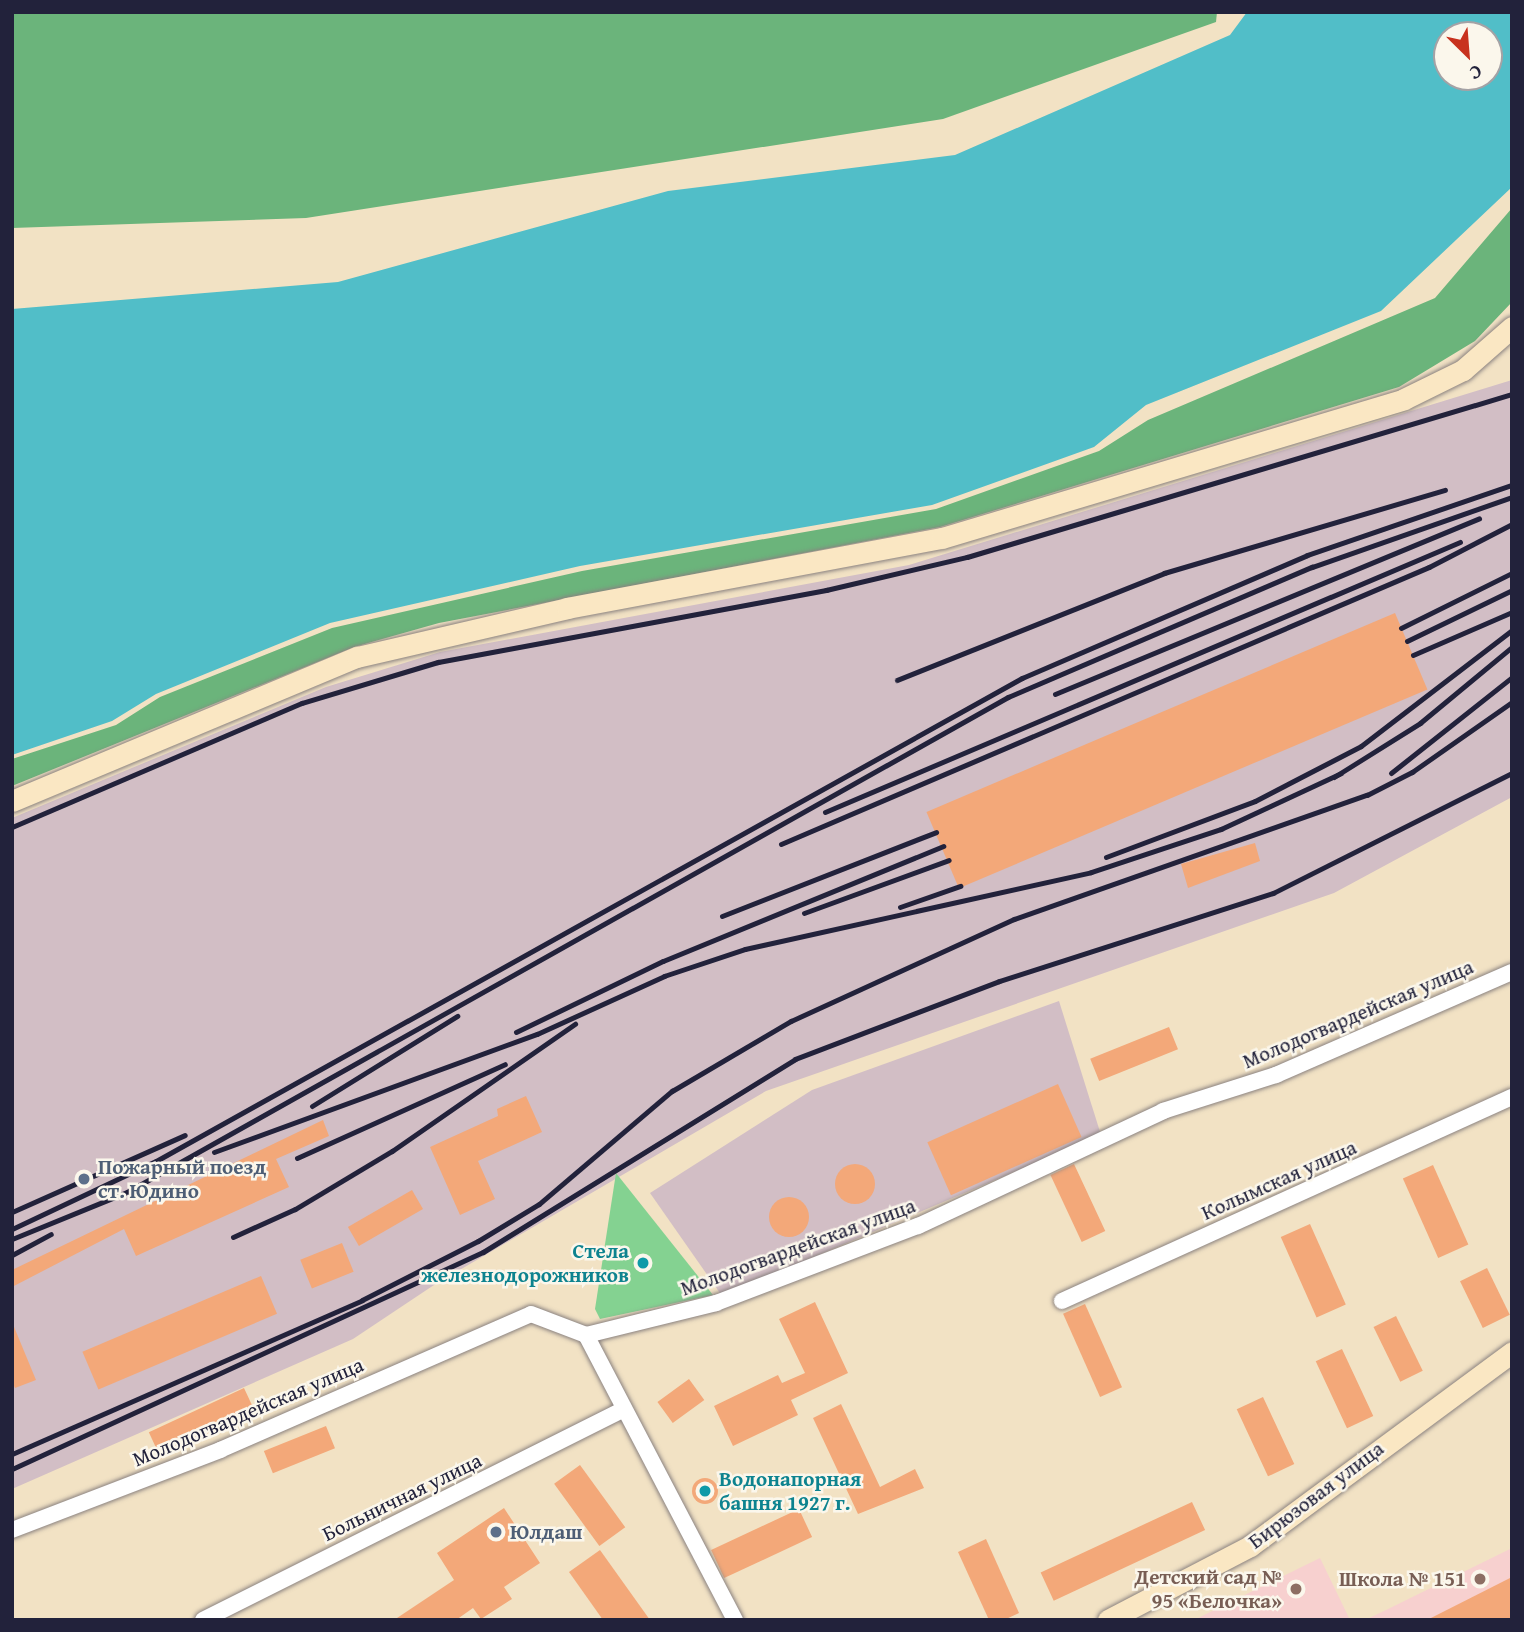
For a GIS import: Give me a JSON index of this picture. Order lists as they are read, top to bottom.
{
  "streets": {
    "main road": ["Бирюзовая улица"],
    "street": ["Молодогвардейская улица", "Колымская улица", "Больничная улица"]
  },
  "places": [
    "Пожарный поезд ст. Юдино",
    "Стела железнодорожников",
    "Водонапорная башня 1927 г.",
    "Юлдаш",
    "Школа № 151",
    "Детский сад № 95 «Белочка»"
  ],
  "north": "bottom right"
}
